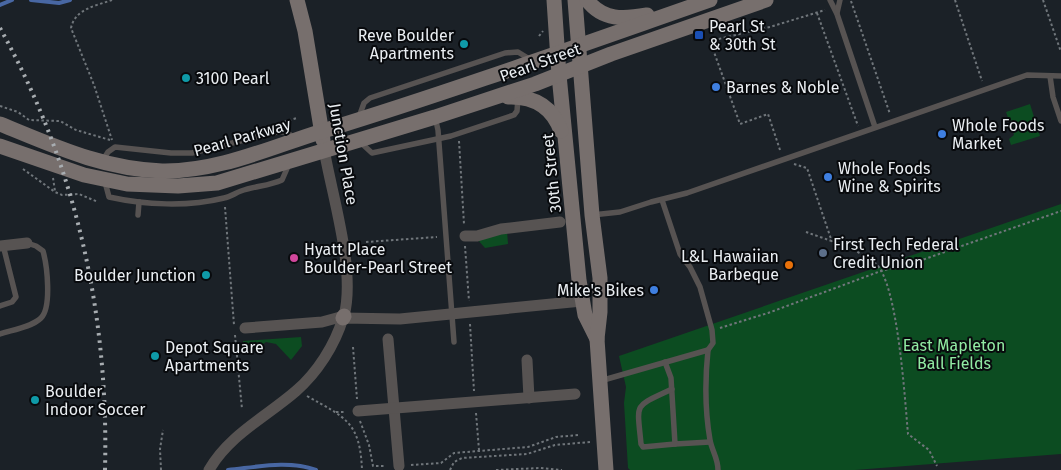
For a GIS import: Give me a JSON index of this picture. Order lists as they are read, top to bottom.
{
  "streets": {
    "main road": [
      "Pearl Street",
      "Pearl Parkway",
      "Junction Place",
      "30th Street"
    ]
  },
  "crossings": [
    ["Pearl Street", "Pearl Parkway"],
    ["Pearl Street", "Junction Place"],
    ["Pearl Street", "30th Street"],
    ["Pearl Parkway", "Junction Place"]
  ],
  "parks": ["East Mapleton Ball Fields"],
  "places": {
    "transit": ["Pearl St & 30th St"],
    "other": [
      "Reve Boulder Apartments",
      "3100 Pearl",
      "Barnes & Noble",
      "Whole Foods Market",
      "Whole Foods Wine & Spirits",
      "First Tech Federal Credit Union",
      "Hyatt Place Boulder-Pearl Street",
      "L&L Hawaiian Barbeque",
      "Boulder Junction",
      "Mike's Bikes",
      "Depot Square Apartments",
      "Boulder Indoor Soccer"
    ]
  }
}
